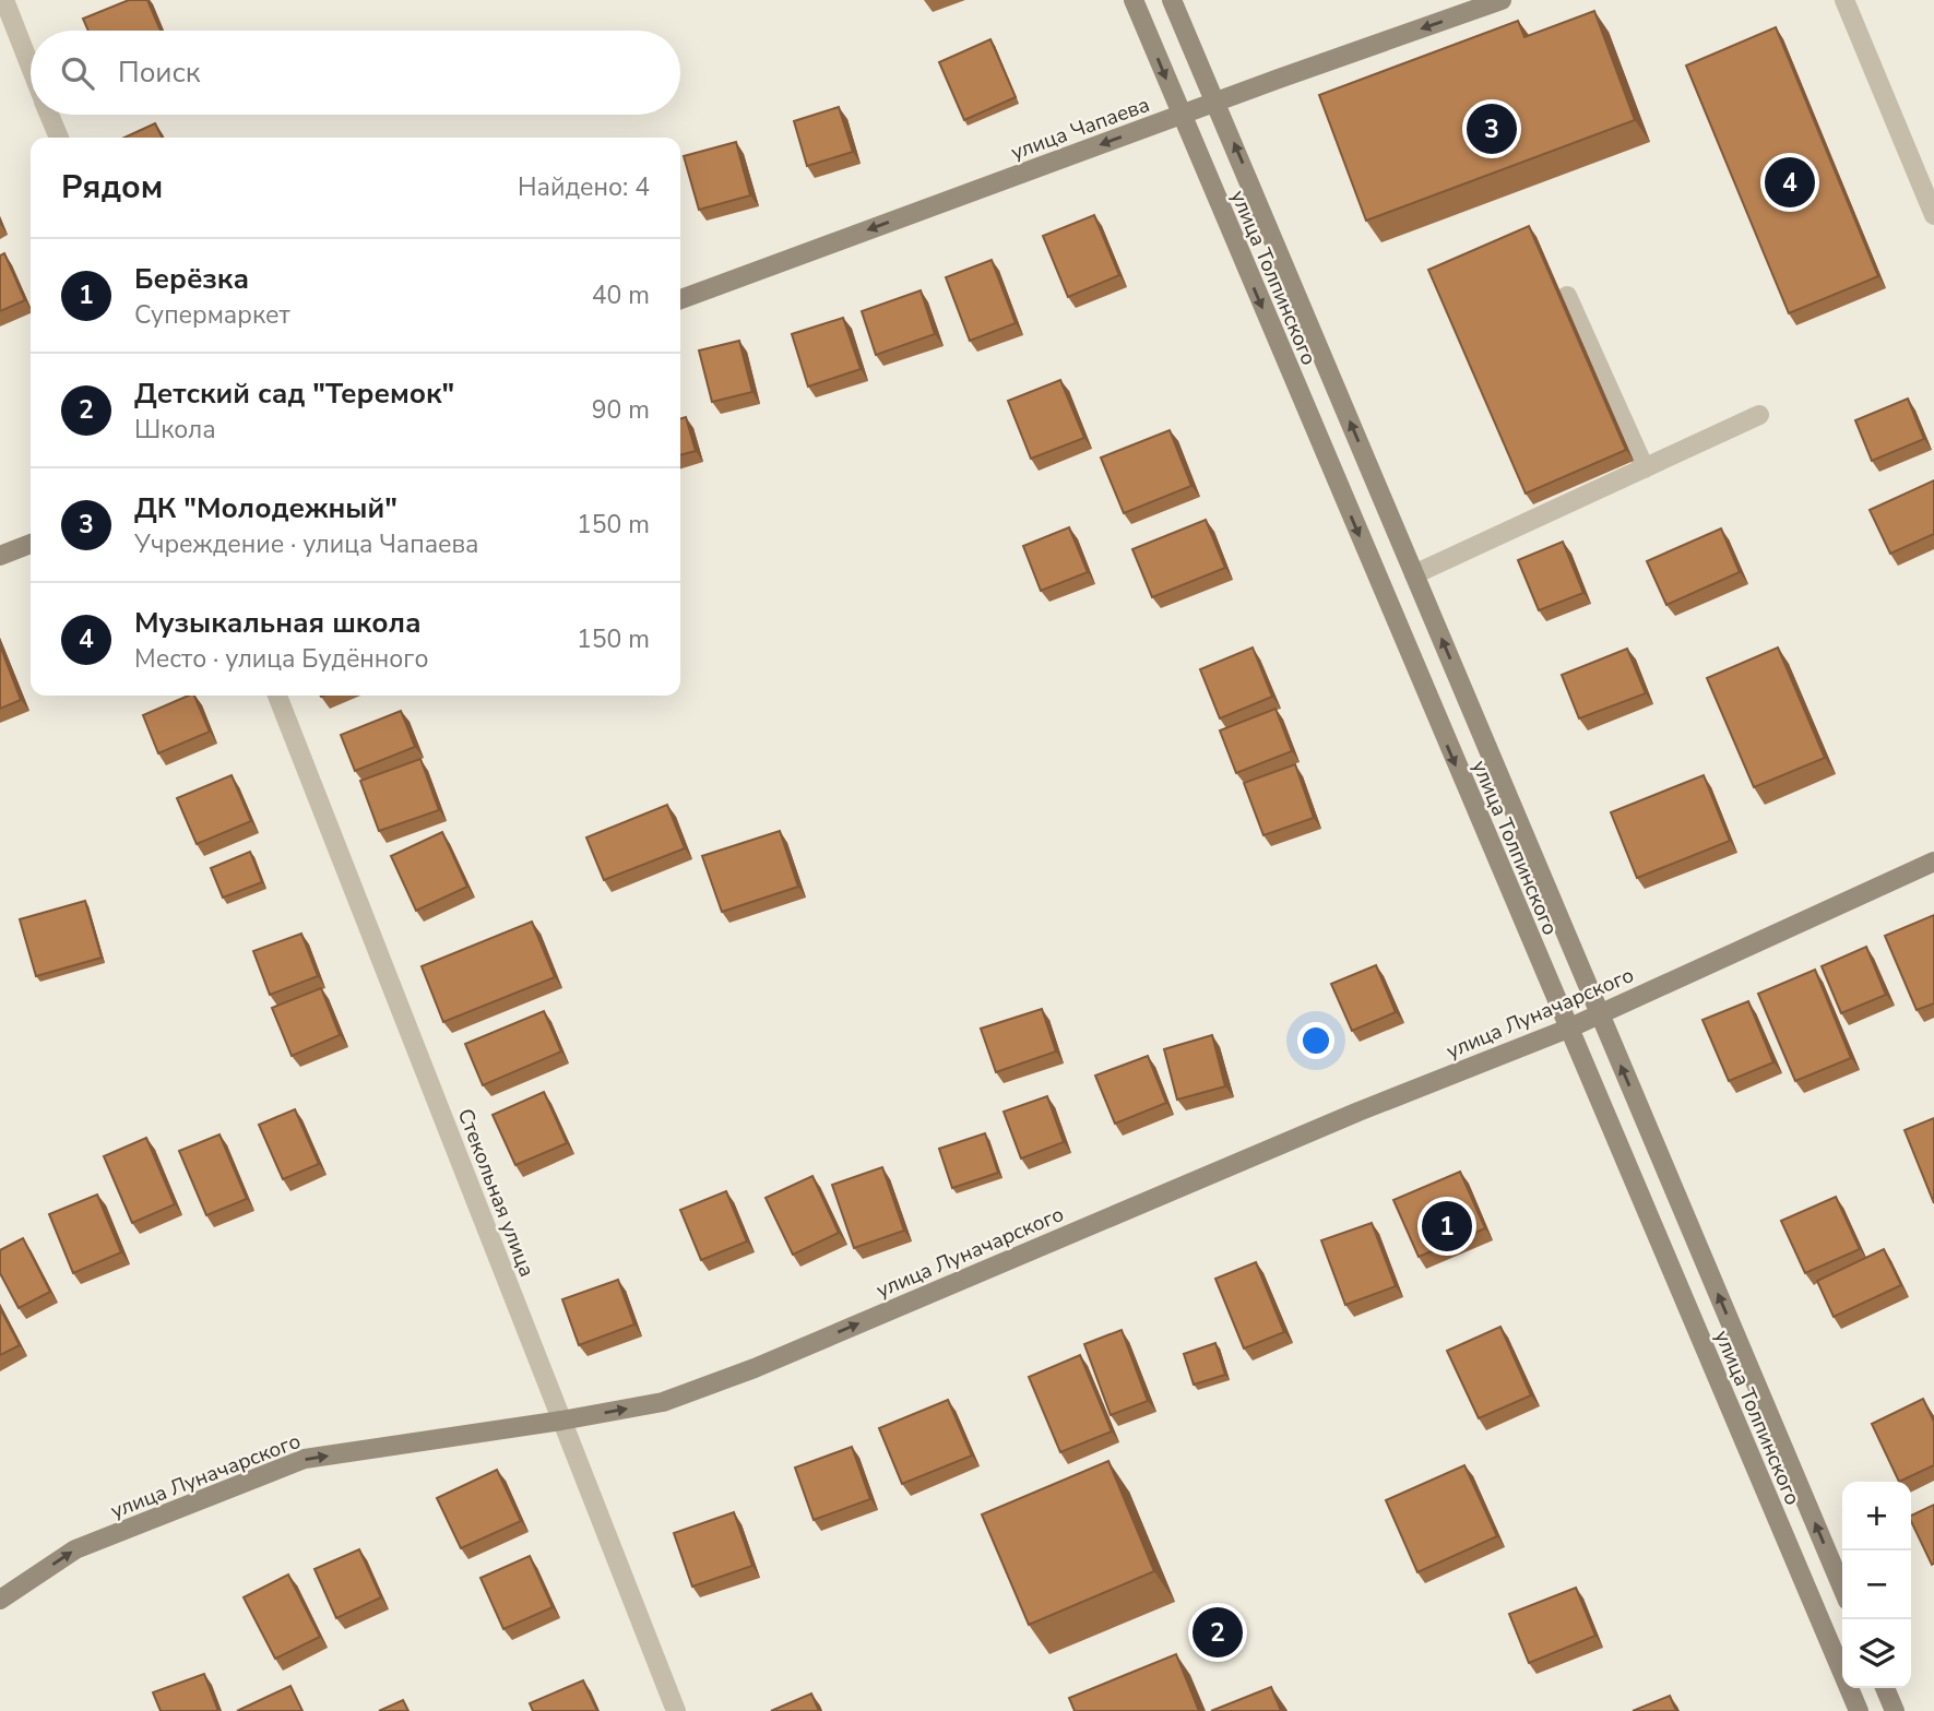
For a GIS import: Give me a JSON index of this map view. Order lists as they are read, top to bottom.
{
  "streets": {
    "main road": ["улица Чапаева", "улица Толпинского", "улица Луначарского"],
    "street": ["Стекольная улица"]
  },
  "crossings": [
    ["улица Чапаева", "улица Толпинского"],
    ["улица Толпинского", "улица Луначарского"],
    ["улица Луначарского", "Стекольная улица"]
  ],
  "one_way": ["улица Чапаева", "улица Луначарского"],
  "page": {
    "search": "Поиск",
    "pins": [
      "3",
      "4",
      "1",
      "2"
    ],
    "heading": ["Рядом", "Найдено: 4"],
    "list": [
      {
        "mark": "1",
        "name": "Берёзка",
        "note": "Супермаркет",
        "value": "40 m"
      },
      {
        "mark": "2",
        "name": "Детский сад \"Теремок\"",
        "note": "Школа",
        "value": "90 m"
      },
      {
        "mark": "3",
        "name": "ДК \"Молодежный\"",
        "note": "Учреждение · улица Чапаева",
        "value": "150 m"
      },
      {
        "mark": "4",
        "name": "Музыкальная школа",
        "note": "Место · улица Будённого",
        "value": "150 m"
      }
    ],
    "map_buttons": ["+", "−"]
  }
}
